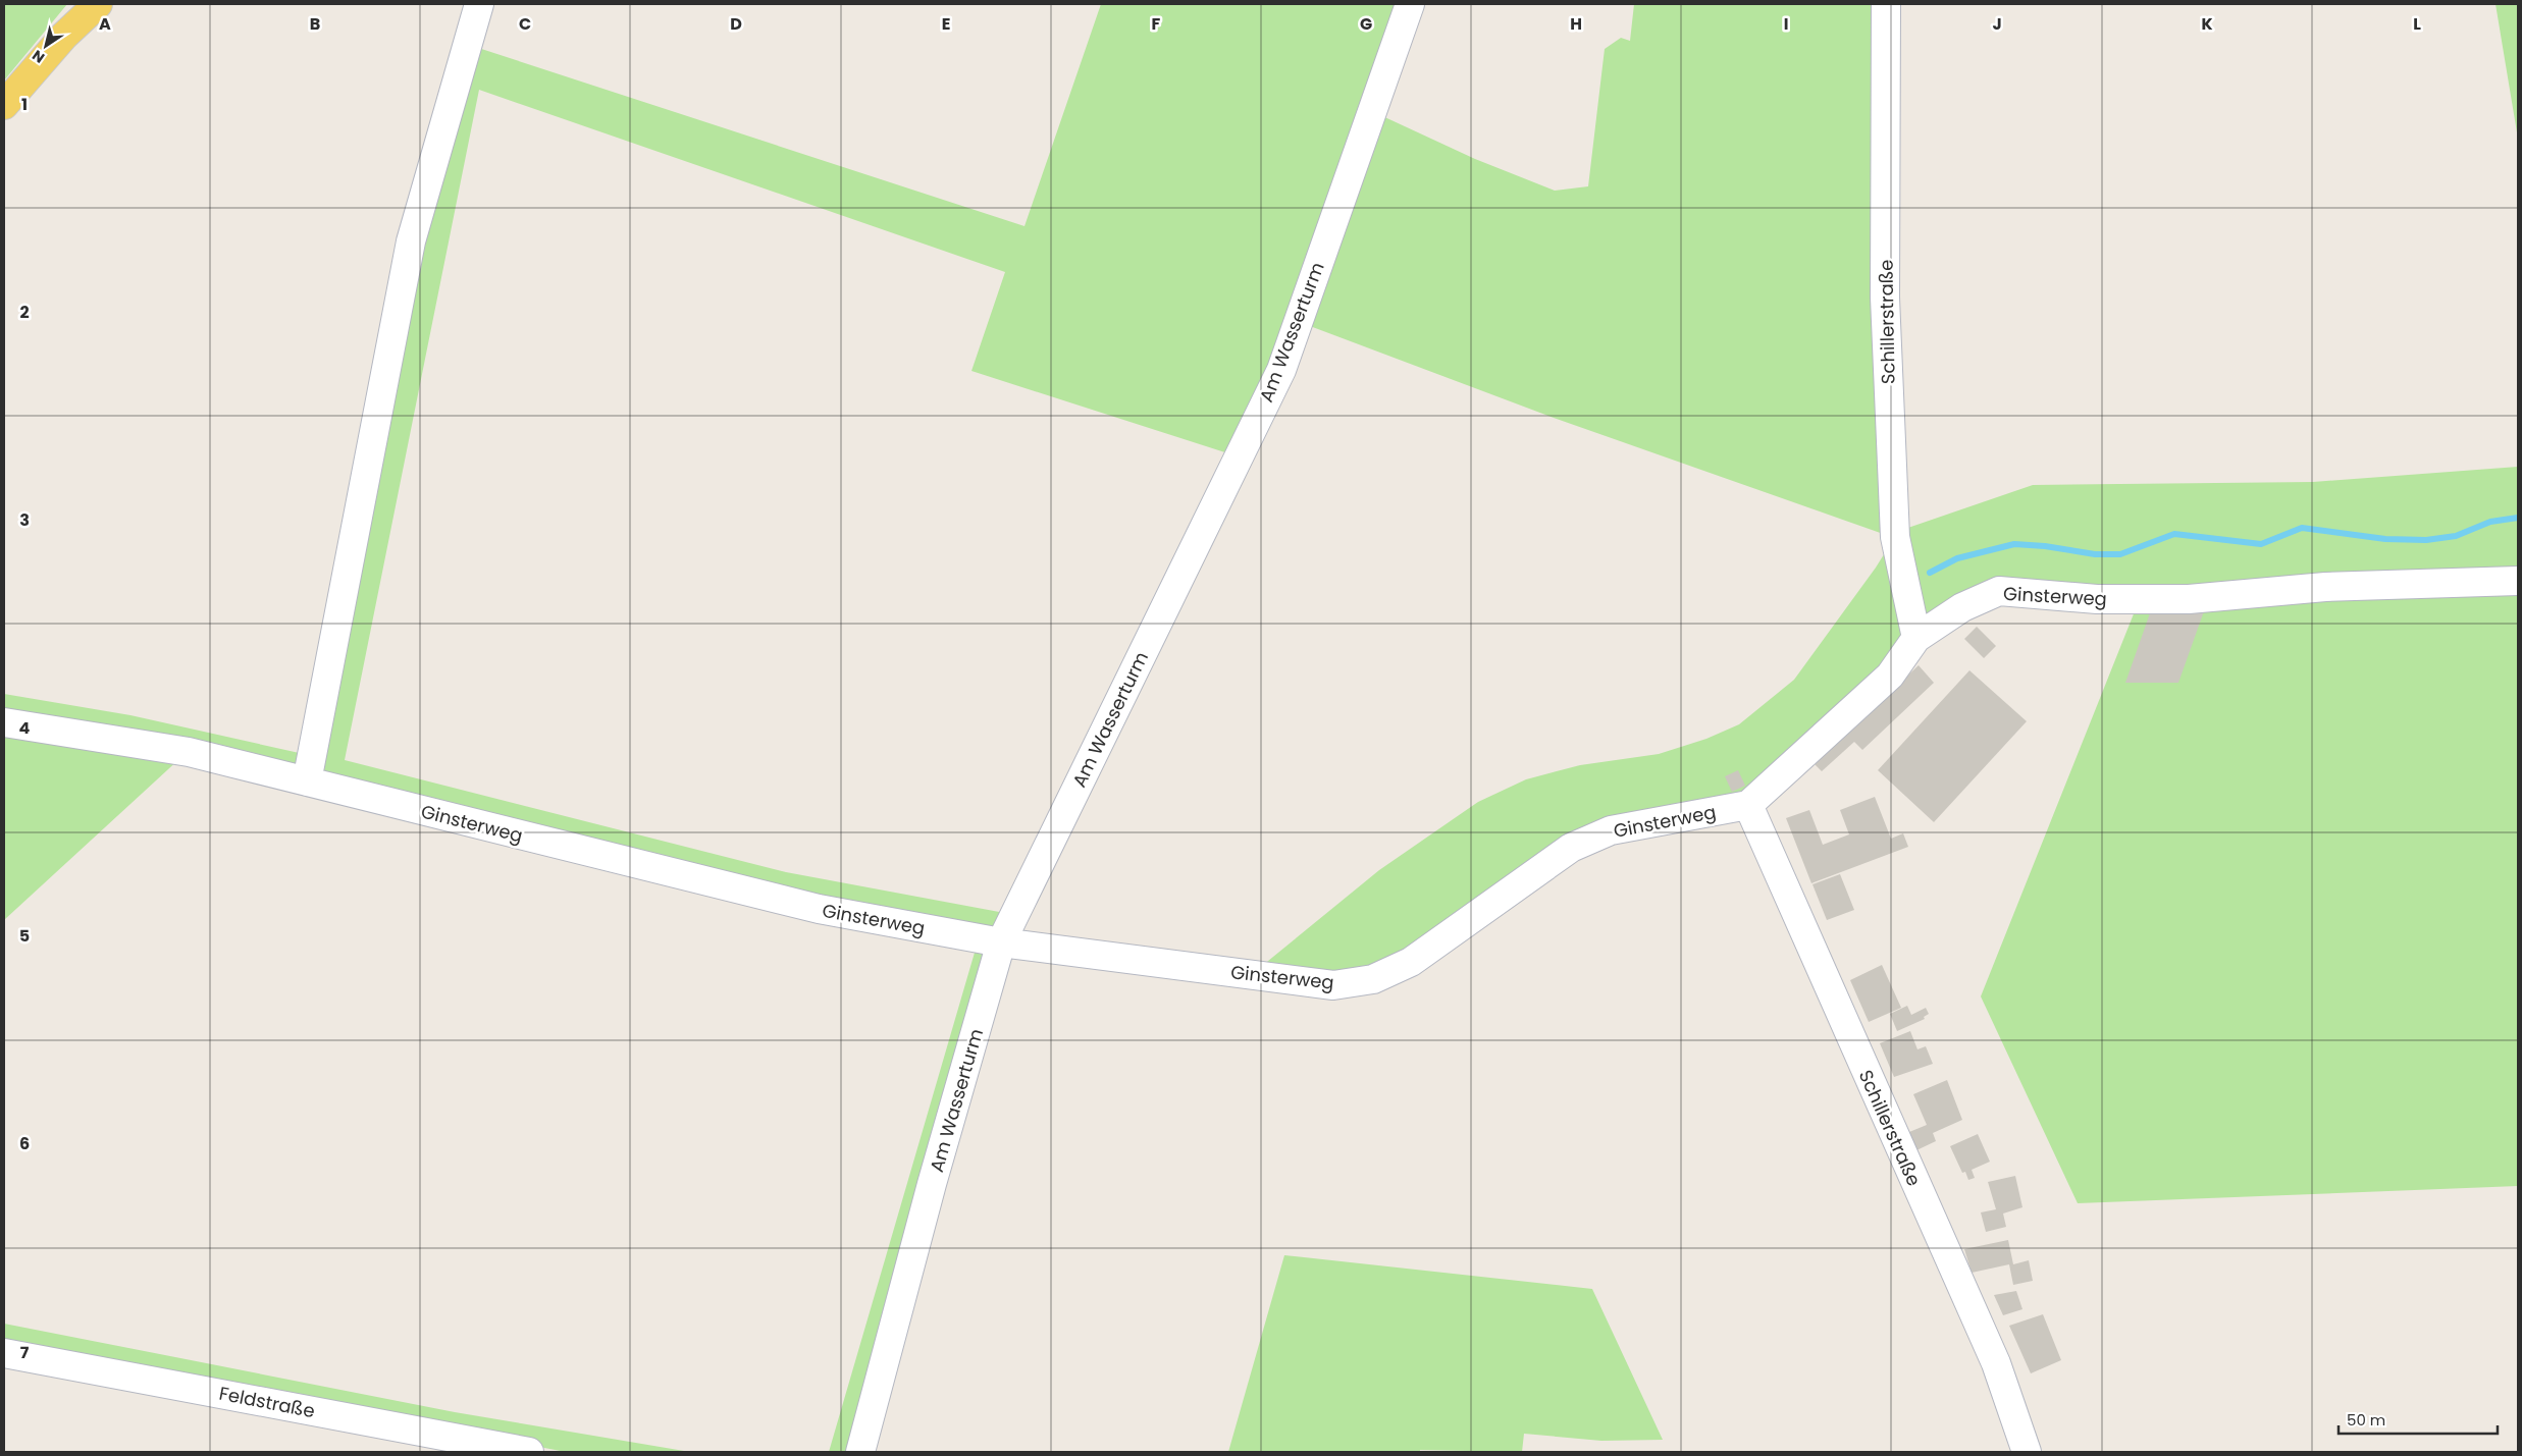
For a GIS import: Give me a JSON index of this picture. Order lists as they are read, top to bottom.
{
  "streets": {
    "street": [
      "Schillerstraße",
      "Am Wasserturm",
      "Ginsterweg",
      "Feldstraße"
    ]
  },
  "crossings": [
    ["Schillerstraße", "Ginsterweg"],
    ["Am Wasserturm", "Ginsterweg"]
  ],
  "scale_bar": "50 m",
  "north": "bottom left",
  "grid": {
    "columns": [
      "A",
      "B",
      "C",
      "D",
      "E",
      "F",
      "G",
      "H",
      "I",
      "J",
      "K",
      "L"
    ],
    "rows": [
      "1",
      "2",
      "3",
      "4",
      "5",
      "6",
      "7"
    ]
  }
}
